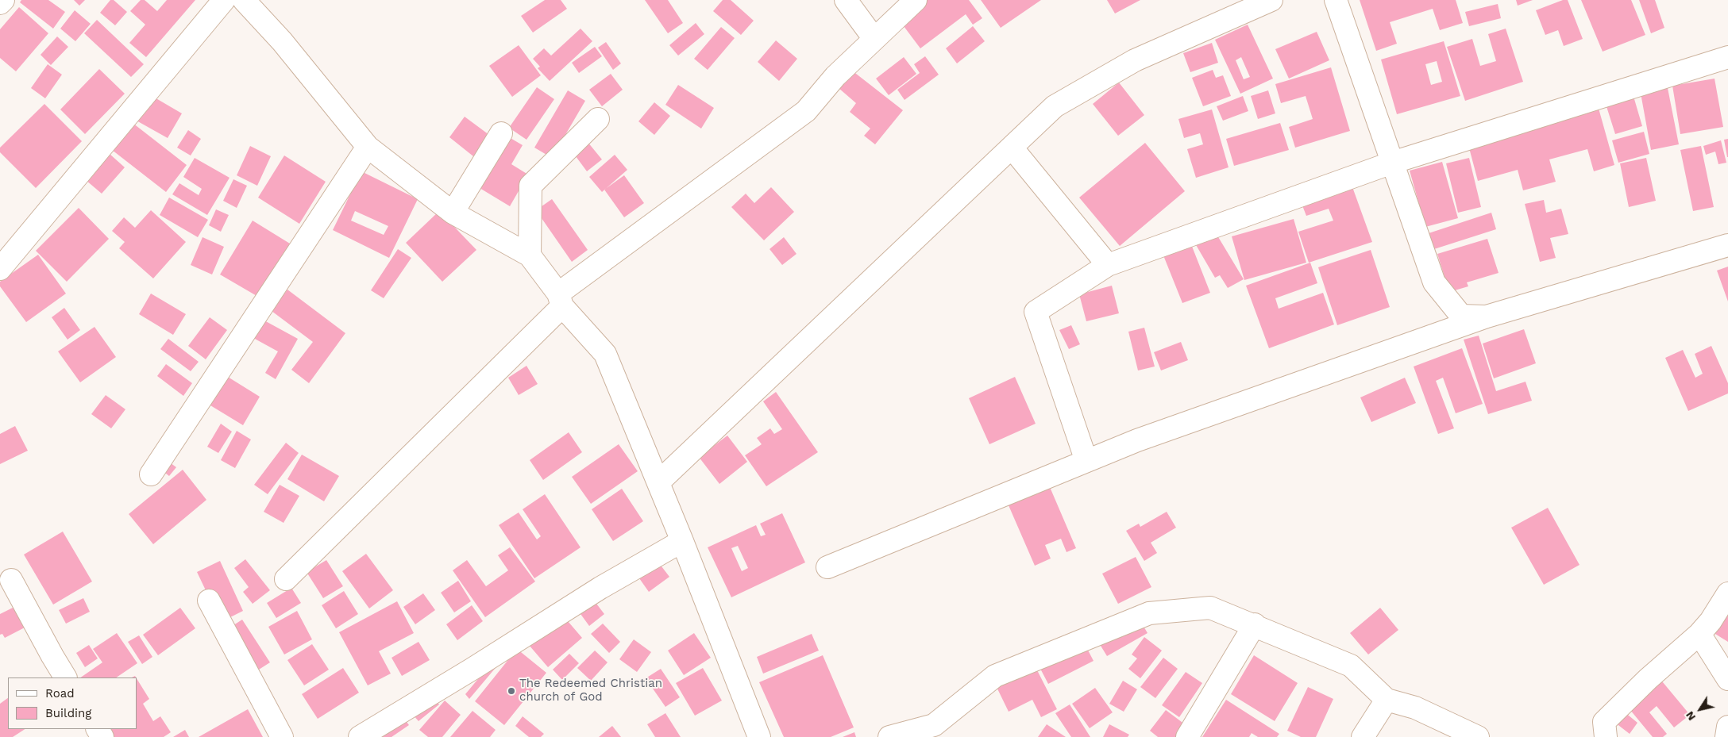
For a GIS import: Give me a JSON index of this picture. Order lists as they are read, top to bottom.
{
  "places": ["The Redeemed Christian church of God"],
  "legend": ["Road", "Building"],
  "north": "bottom left"
}
